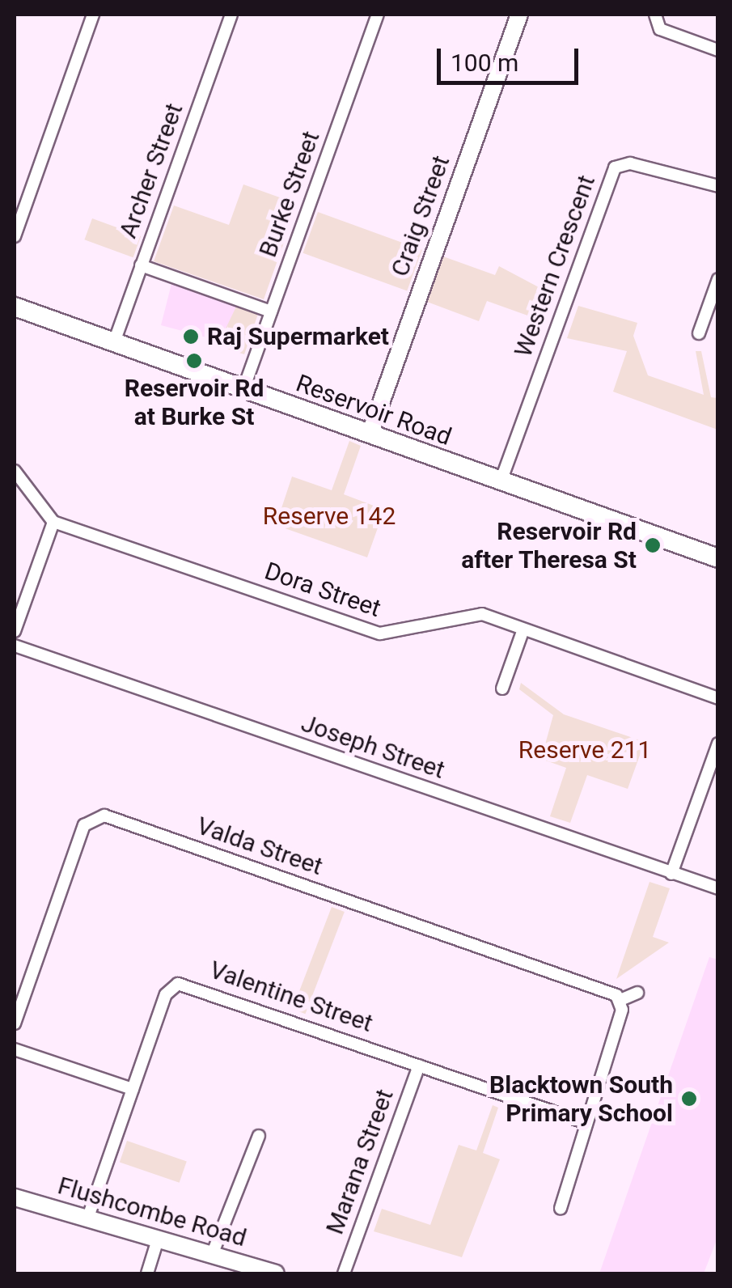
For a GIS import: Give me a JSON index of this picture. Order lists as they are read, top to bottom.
{
  "streets": {
    "main road": ["Reservoir Road"],
    "street": [
      "Archer Street",
      "Burke Street",
      "Craig Street",
      "Western Crescent",
      "Dora Street",
      "Joseph Street",
      "Valda Street",
      "Valentine Street",
      "Marana Street",
      "Flushcombe Road"
    ]
  },
  "crossings": [
    ["Archer Street", "Reservoir Road"],
    ["Burke Street", "Reservoir Road"],
    ["Craig Street", "Reservoir Road"],
    ["Western Crescent", "Reservoir Road"],
    ["Valentine Street", "Marana Street"],
    ["Valentine Street", "Flushcombe Road"]
  ],
  "parks": ["Reserve 142", "Reserve 211"],
  "places": [
    "Raj Supermarket",
    "Reservoir Rd at Burke St",
    "Reservoir Rd after Theresa St",
    "Blacktown South Primary School"
  ],
  "scale_bar": "100 m"
}
